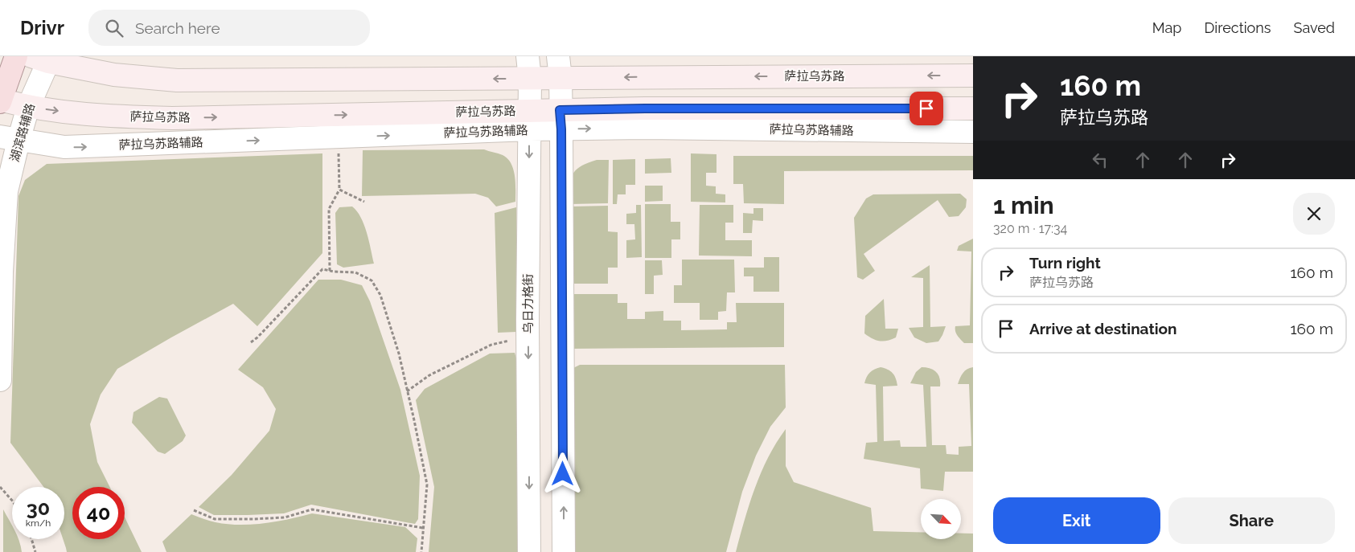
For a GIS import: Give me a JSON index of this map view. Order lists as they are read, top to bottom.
{
  "streets": {
    "main road": ["萨拉乌苏路"],
    "street": ["萨拉乌苏路辅路", "湖滨路辅路", "乌日力格街"]
  },
  "crossings": [
    ["萨拉乌苏路", "萨拉乌苏路辅路"],
    ["萨拉乌苏路", "湖滨路辅路"],
    ["萨拉乌苏路", "乌日力格街"],
    ["萨拉乌苏路辅路", "湖滨路辅路"],
    ["萨拉乌苏路辅路", "乌日力格街"]
  ],
  "one_way": ["萨拉乌苏路辅路"],
  "north": "bottom right",
  "page": {
    "header": "Drivr",
    "search": "Search here",
    "nav": ["Map", "Directions", "Saved"],
    "turn": ["160 m", "萨拉乌苏路"],
    "heading": ["1 min", "320 m · 17:34"],
    "list": [
      {
        "name": "Turn right",
        "note": "萨拉乌苏路",
        "value": "160 m"
      },
      {
        "name": "Arrive at destination",
        "value": "160 m"
      }
    ],
    "speed": "30 km/h",
    "limit": "40",
    "buttons": ["Exit", "Share"]
  }
}
